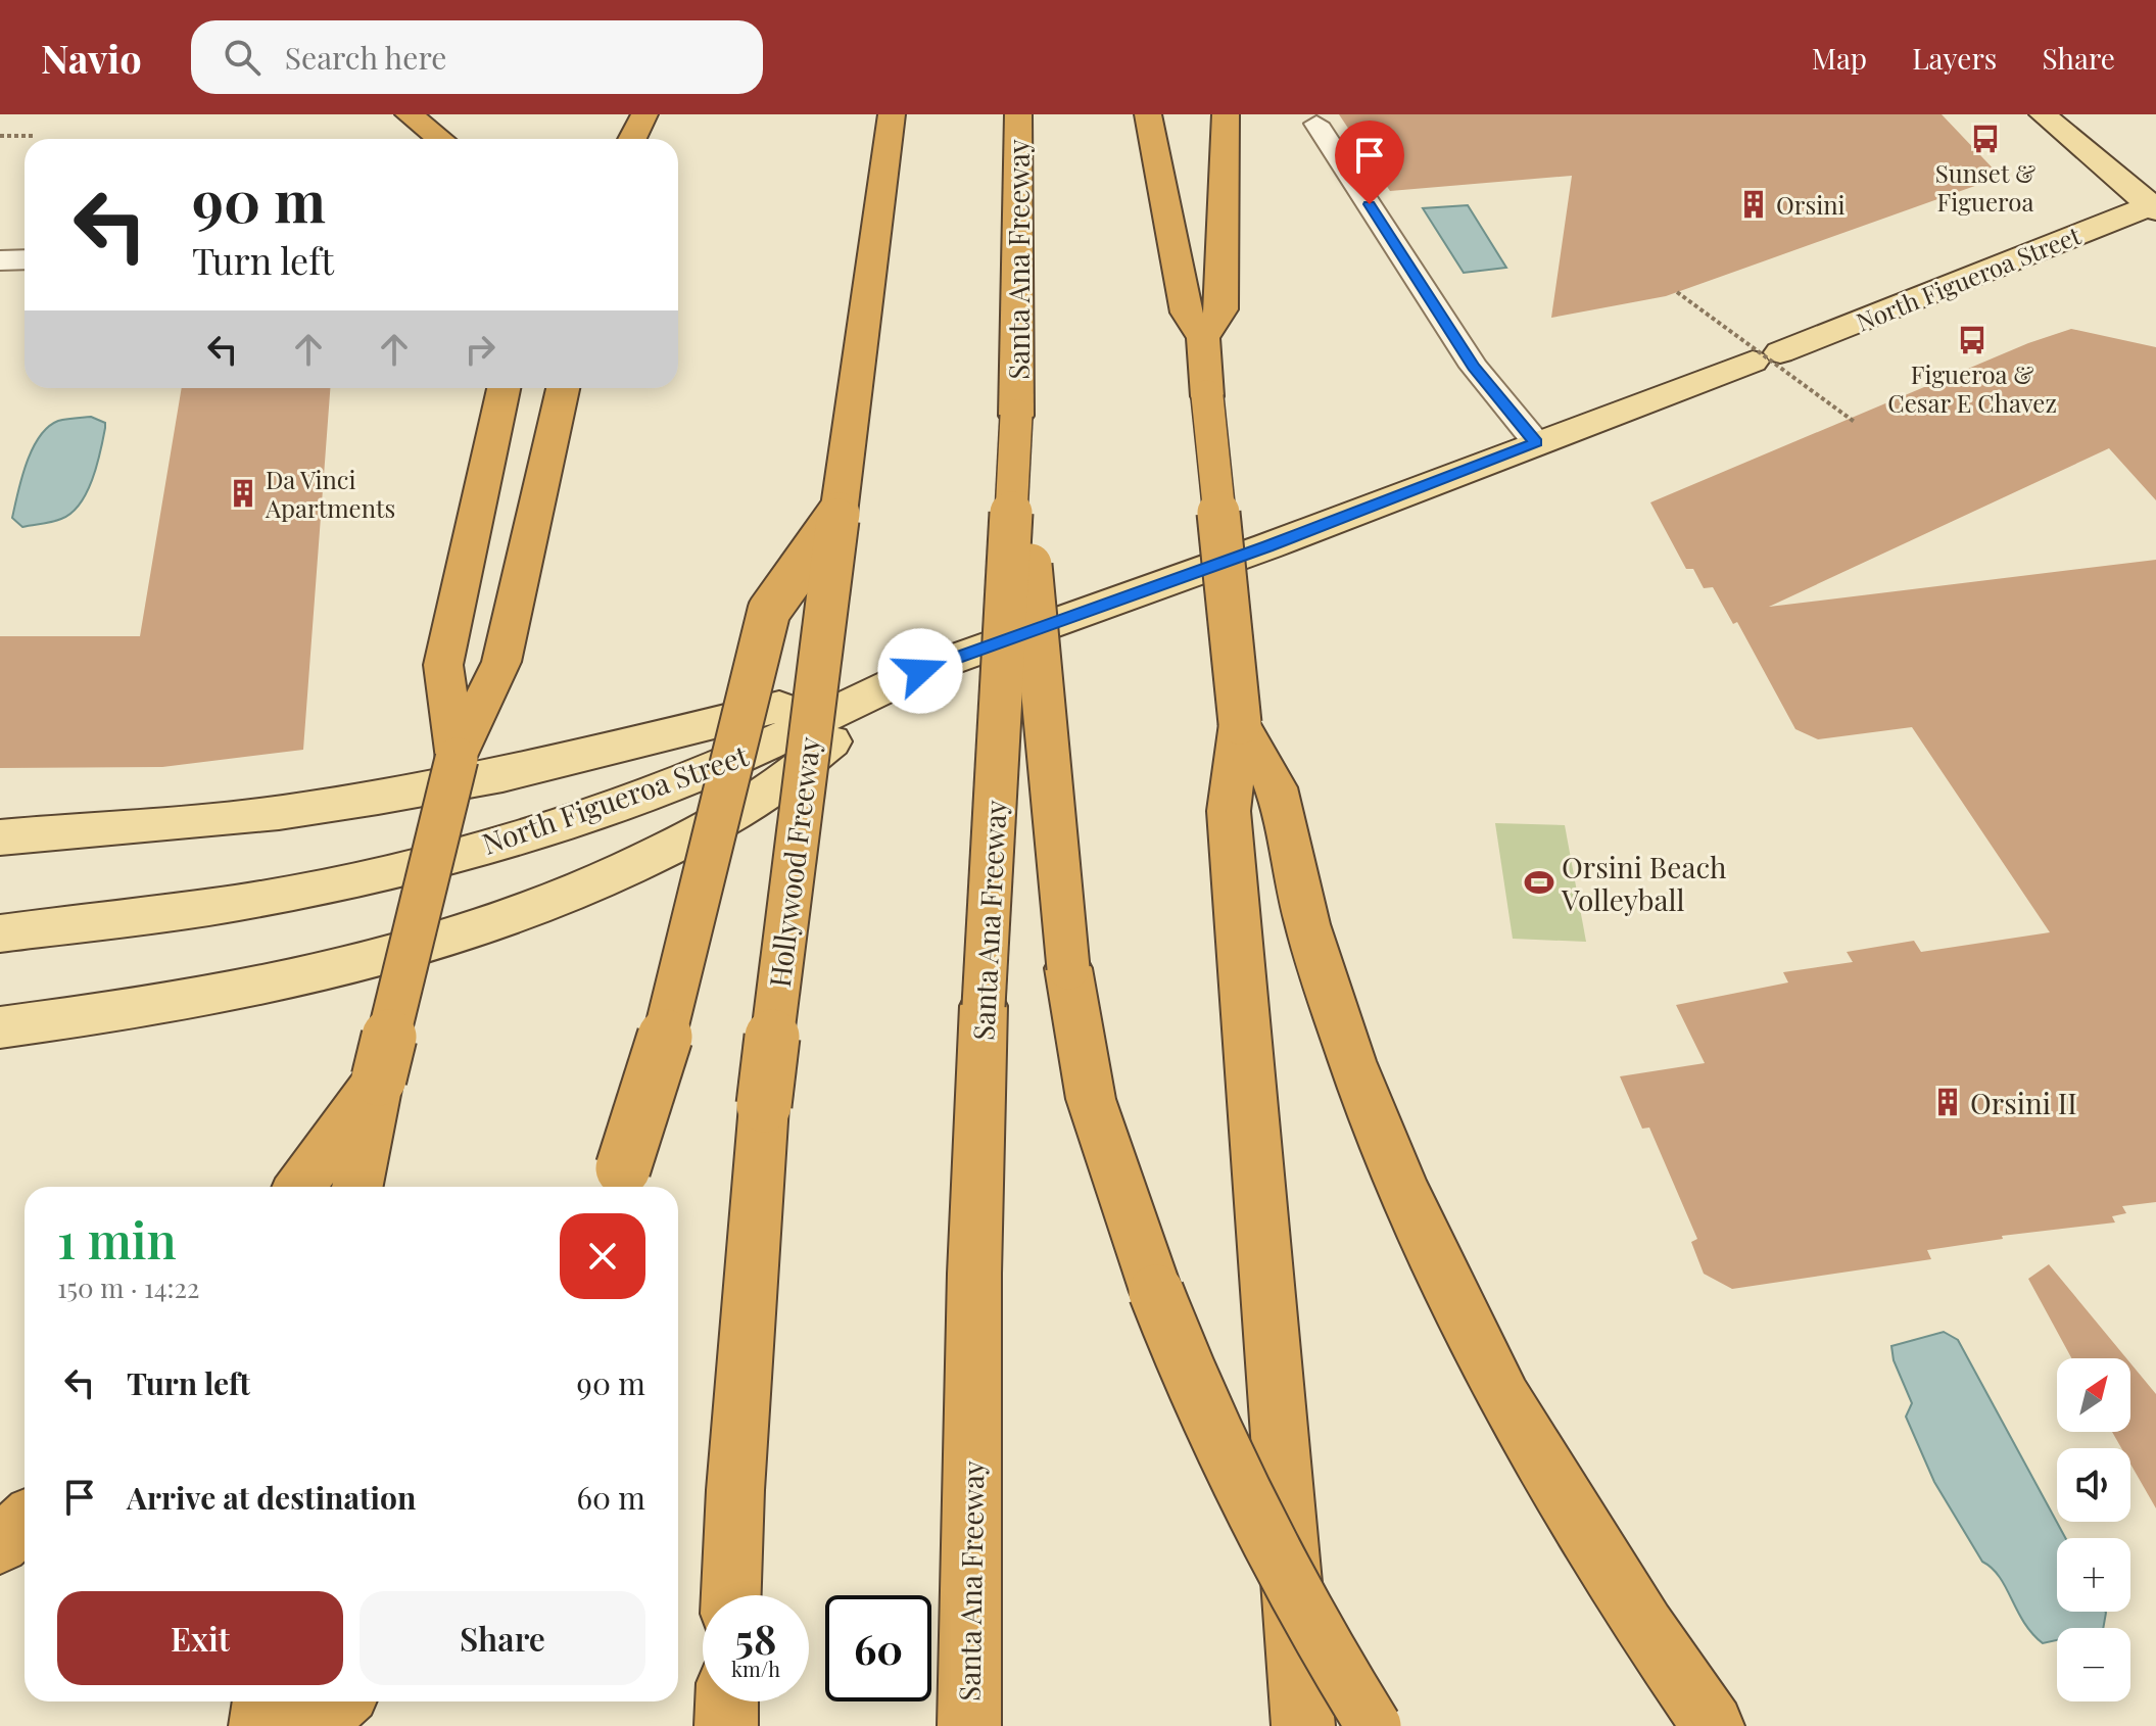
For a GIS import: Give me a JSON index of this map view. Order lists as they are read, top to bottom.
{
  "streets": {
    "highway": ["Santa Ana Freeway", "Hollywood Freeway"],
    "main road": ["North Figueroa Street"]
  },
  "places": {
    "bus stop": ["Sunset & Figueroa", "Figueroa & Cesar E Chavez"],
    "building": ["Orsini", "Da Vinci Apartments", "Orsini II"],
    "sports": ["Orsini Beach Volleyball"]
  },
  "north": "top right",
  "page": {
    "header": "Navio",
    "search": "Search here",
    "nav": ["Map", "Layers", "Share"],
    "turn": ["90 m", "Turn left"],
    "heading": ["1 min", "150 m · 14:22"],
    "list": [
      {
        "name": "Turn left",
        "value": "90 m"
      },
      {
        "name": "Arrive at destination",
        "value": "60 m"
      }
    ],
    "map_buttons": ["+", "−"],
    "buttons": ["Exit", "Share"],
    "speed": "58 km/h",
    "limit": "60"
  }
}
